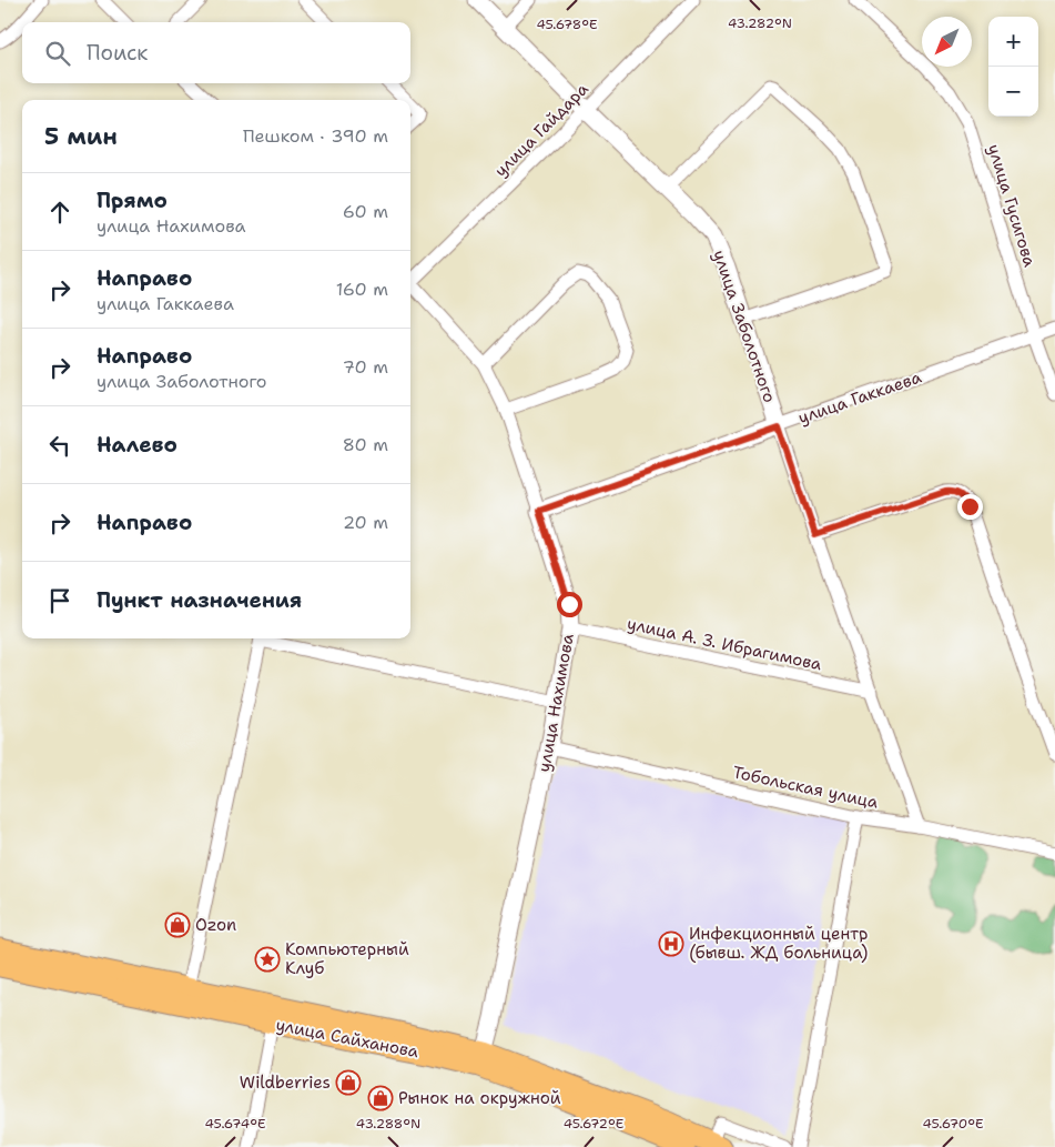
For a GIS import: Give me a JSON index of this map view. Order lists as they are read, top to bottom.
{
  "streets": {
    "street": [
      "улица Гайдара",
      "улица Гусигова",
      "улица Заболотного",
      "улица Гаккаева",
      "улица А. З. Ибрагимова",
      "улица Нахимова",
      "Тобольская улица"
    ]
  },
  "crossings": [
    ["улица Гайдара", "улица Заболотного"],
    ["улица Гусигова", "улица Гаккаева"],
    ["улица Заболотного", "улица Гаккаева"],
    ["улица Заболотного", "улица А. З. Ибрагимова"],
    ["улица Заболотного", "Тобольская улица"],
    ["улица Гаккаева", "улица Нахимова"],
    ["улица А. З. Ибрагимова", "улица Нахимова"],
    ["улица Нахимова", "Тобольская улица"]
  ],
  "places": {
    "shop": ["Ozon", "Wildberries", "Рынок на окружной"],
    "hospital": ["Инфекционный центр (бывш. ЖД больница)"],
    "place": ["Компьютерный Клуб"]
  },
  "north": "bottom left",
  "page": {
    "map_buttons": ["+", "−"],
    "search": "Поиск",
    "heading": ["5 мин", "Пешком · 390 m"],
    "list": [
      ["Прямо", "улица Нахимова", "60 m"],
      ["Направо", "улица Гаккаева", "160 m"],
      ["Направо", "улица Заболотного", "70 m"],
      ["Налево", "80 m"],
      ["Направо", "20 m"],
      "Пункт назначения"
    ]
  },
  "coordinates": [
    "43.282°N",
    "45.678°E",
    "45.674°E",
    "45.672°E",
    "45.670°E",
    "43.288°N"
  ]
}
